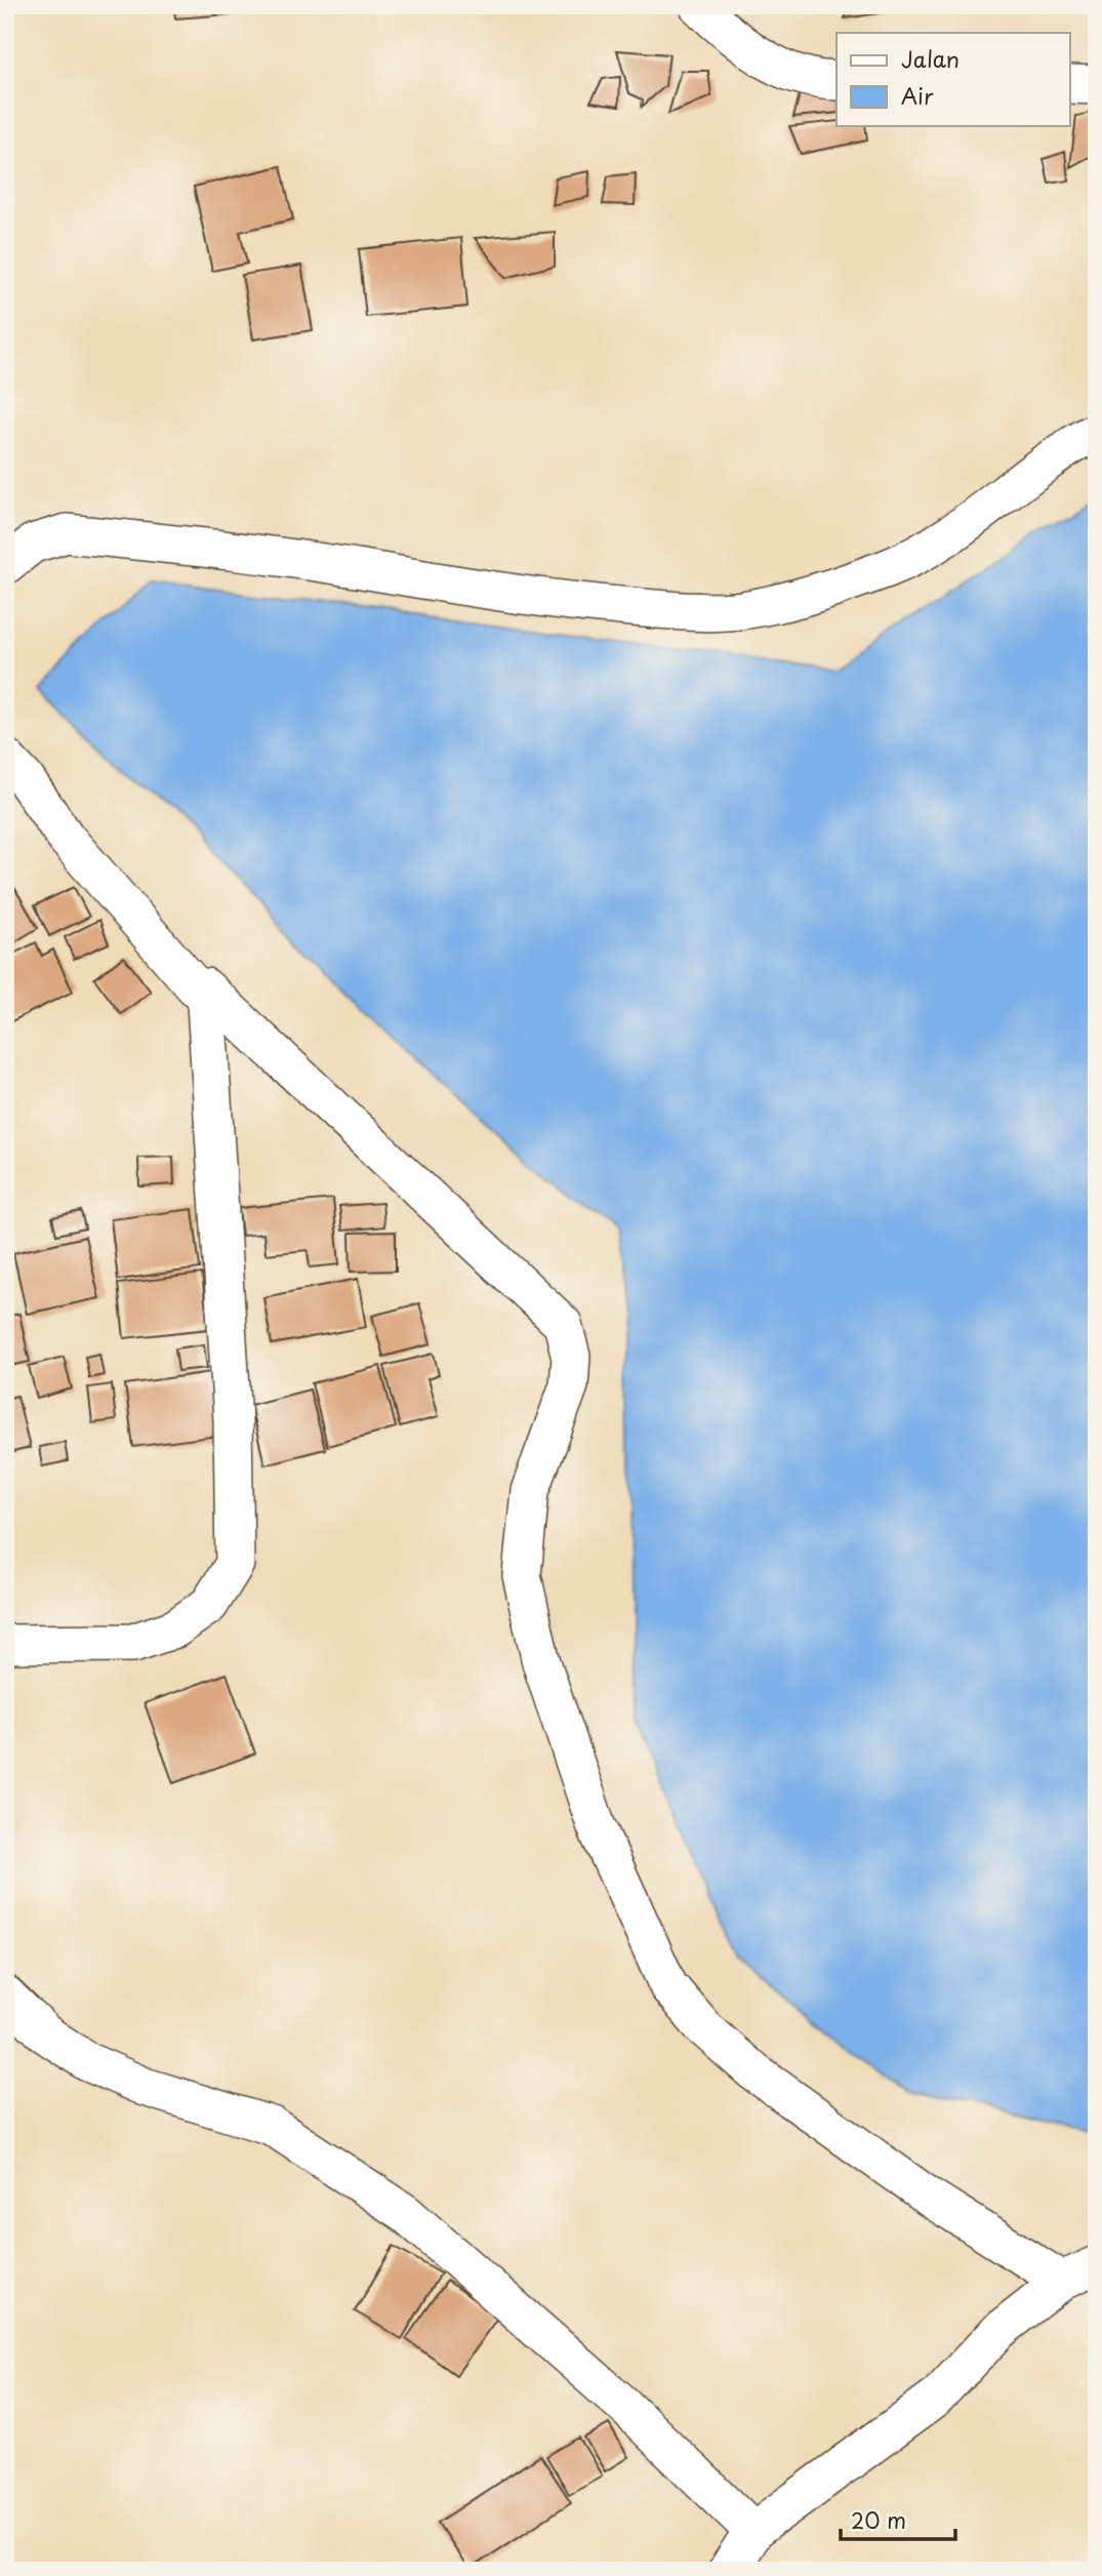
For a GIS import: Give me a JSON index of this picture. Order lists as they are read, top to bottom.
{
  "legend": ["Jalan", "Air"],
  "scale_bar": "20 m"
}
